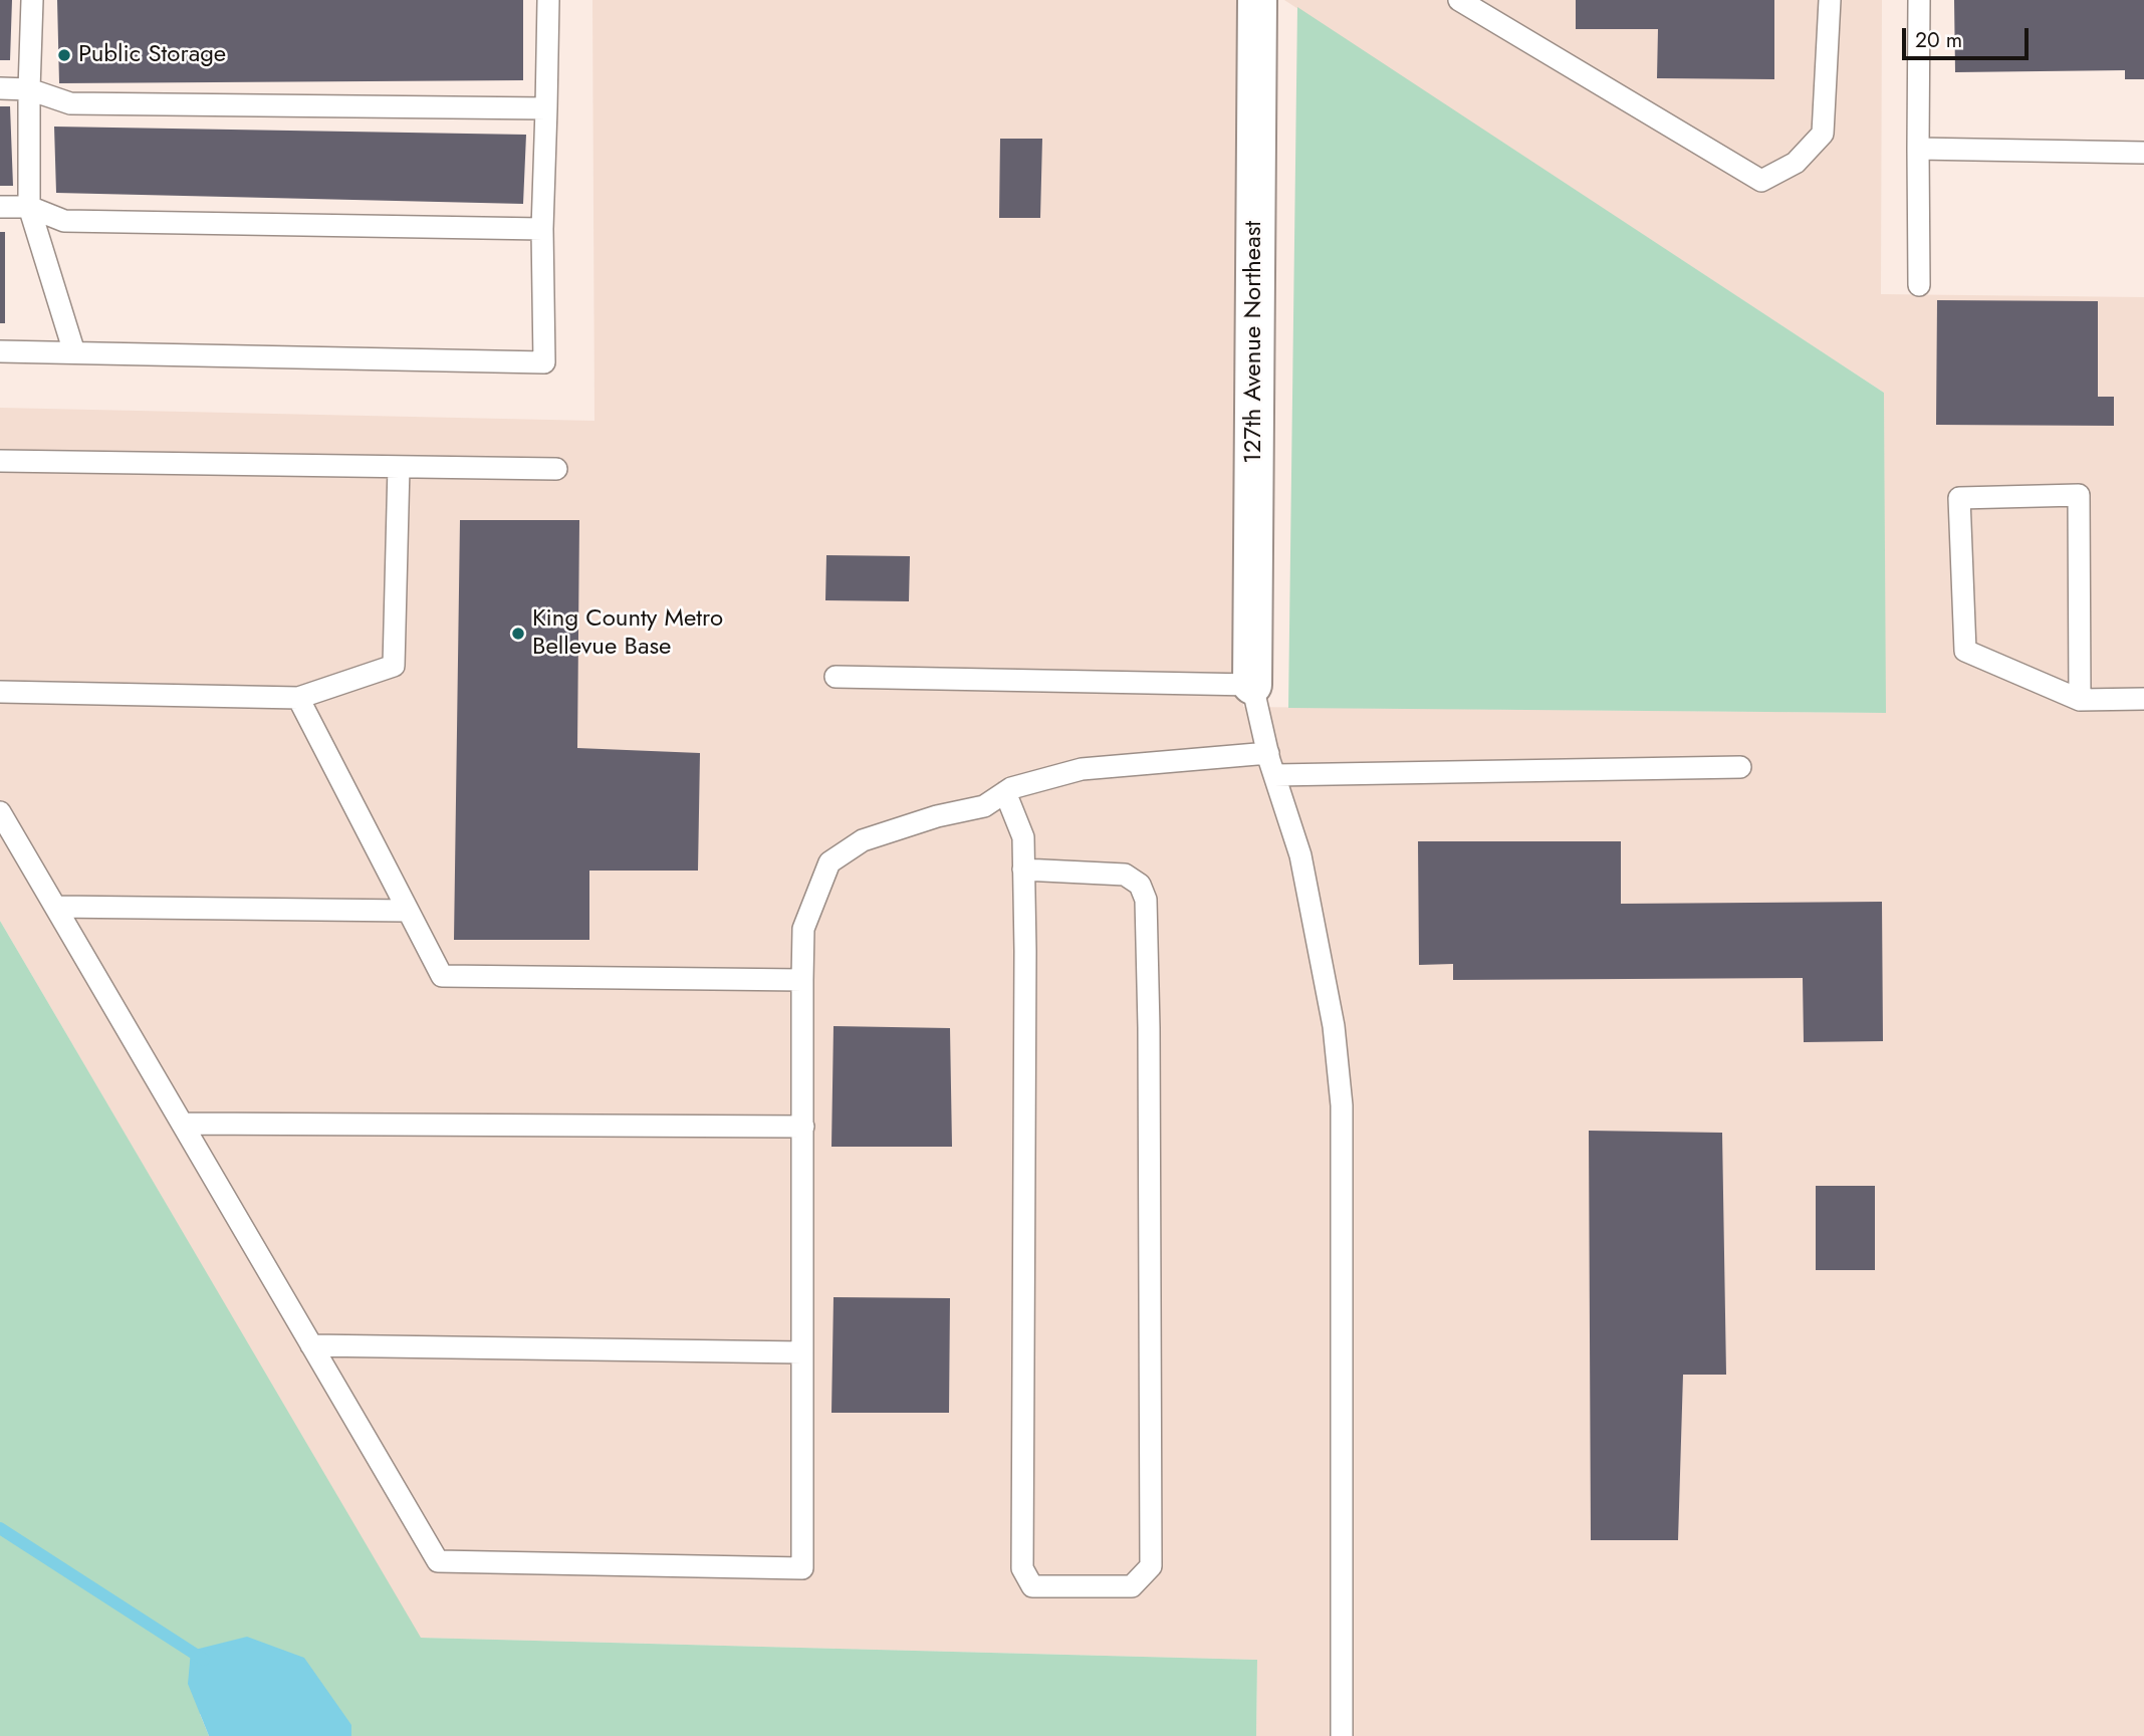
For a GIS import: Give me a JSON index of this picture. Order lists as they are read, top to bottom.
{
  "streets": {
    "street": ["127th Avenue Northeast"]
  },
  "places": ["Public Storage", "King County Metro Bellevue Base"],
  "scale_bar": "20 m"
}
